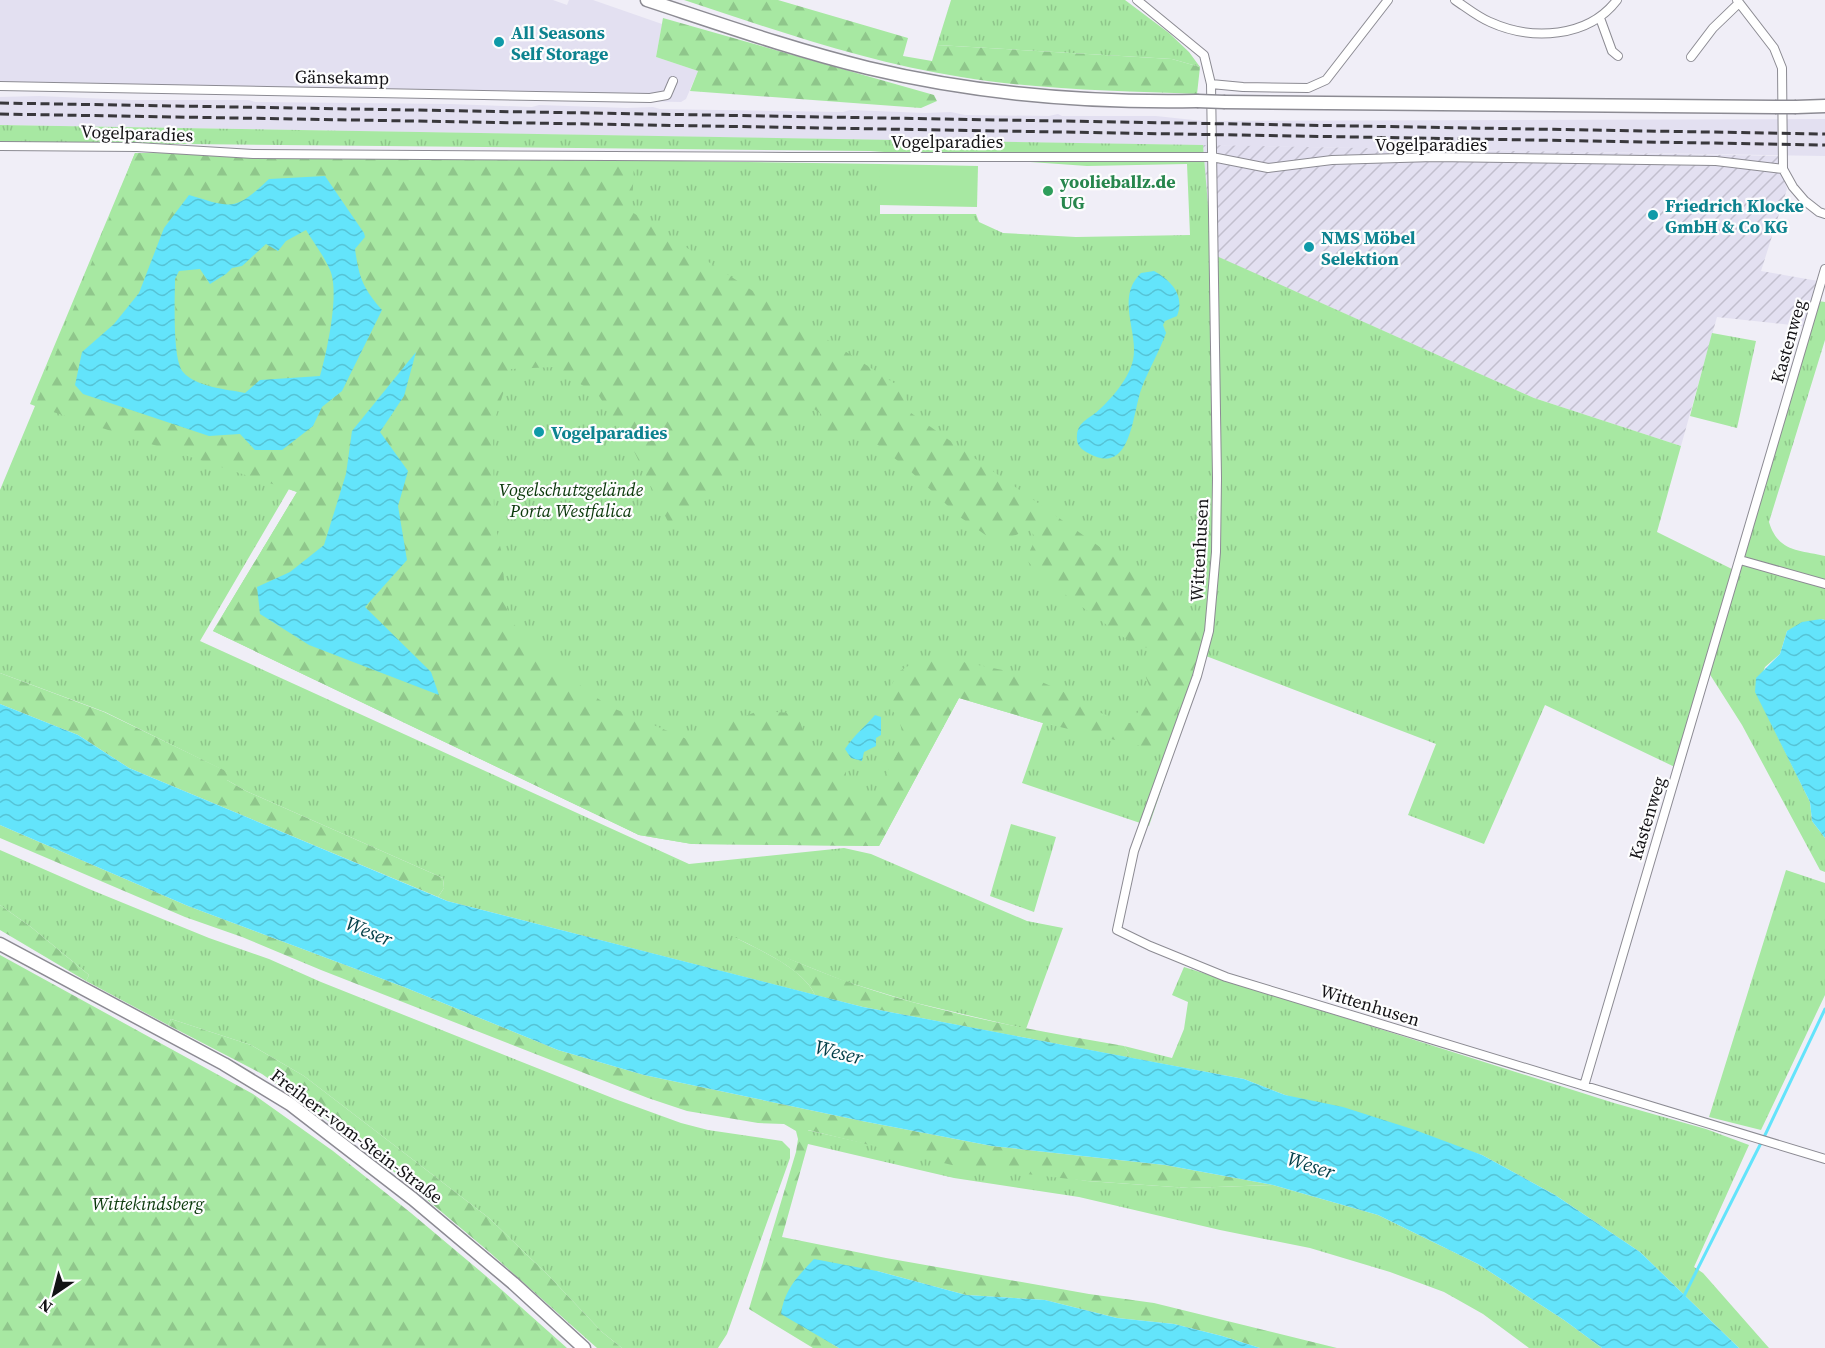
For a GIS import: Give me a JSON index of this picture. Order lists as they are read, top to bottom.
{
  "streets": {
    "main road": ["Freiherr-vom-Stein-Straße"],
    "street": [
      "Gänsekamp",
      "Vogelparadies",
      "Kastenweg",
      "Wittenhusen"
    ]
  },
  "crossings": [
    ["Vogelparadies", "Wittenhusen"],
    ["Kastenweg", "Wittenhusen"]
  ],
  "water": ["Weser"],
  "parks": ["Vogelschutzgelände Porta Westfalica", "Wittekindsberg"],
  "places": [
    "All Seasons Self Storage",
    "yoolieballz.de UG",
    "Friedrich Klocke GmbH & Co KG",
    "NMS Möbel Selektion",
    "Vogelparadies"
  ],
  "north": "bottom left"
}
